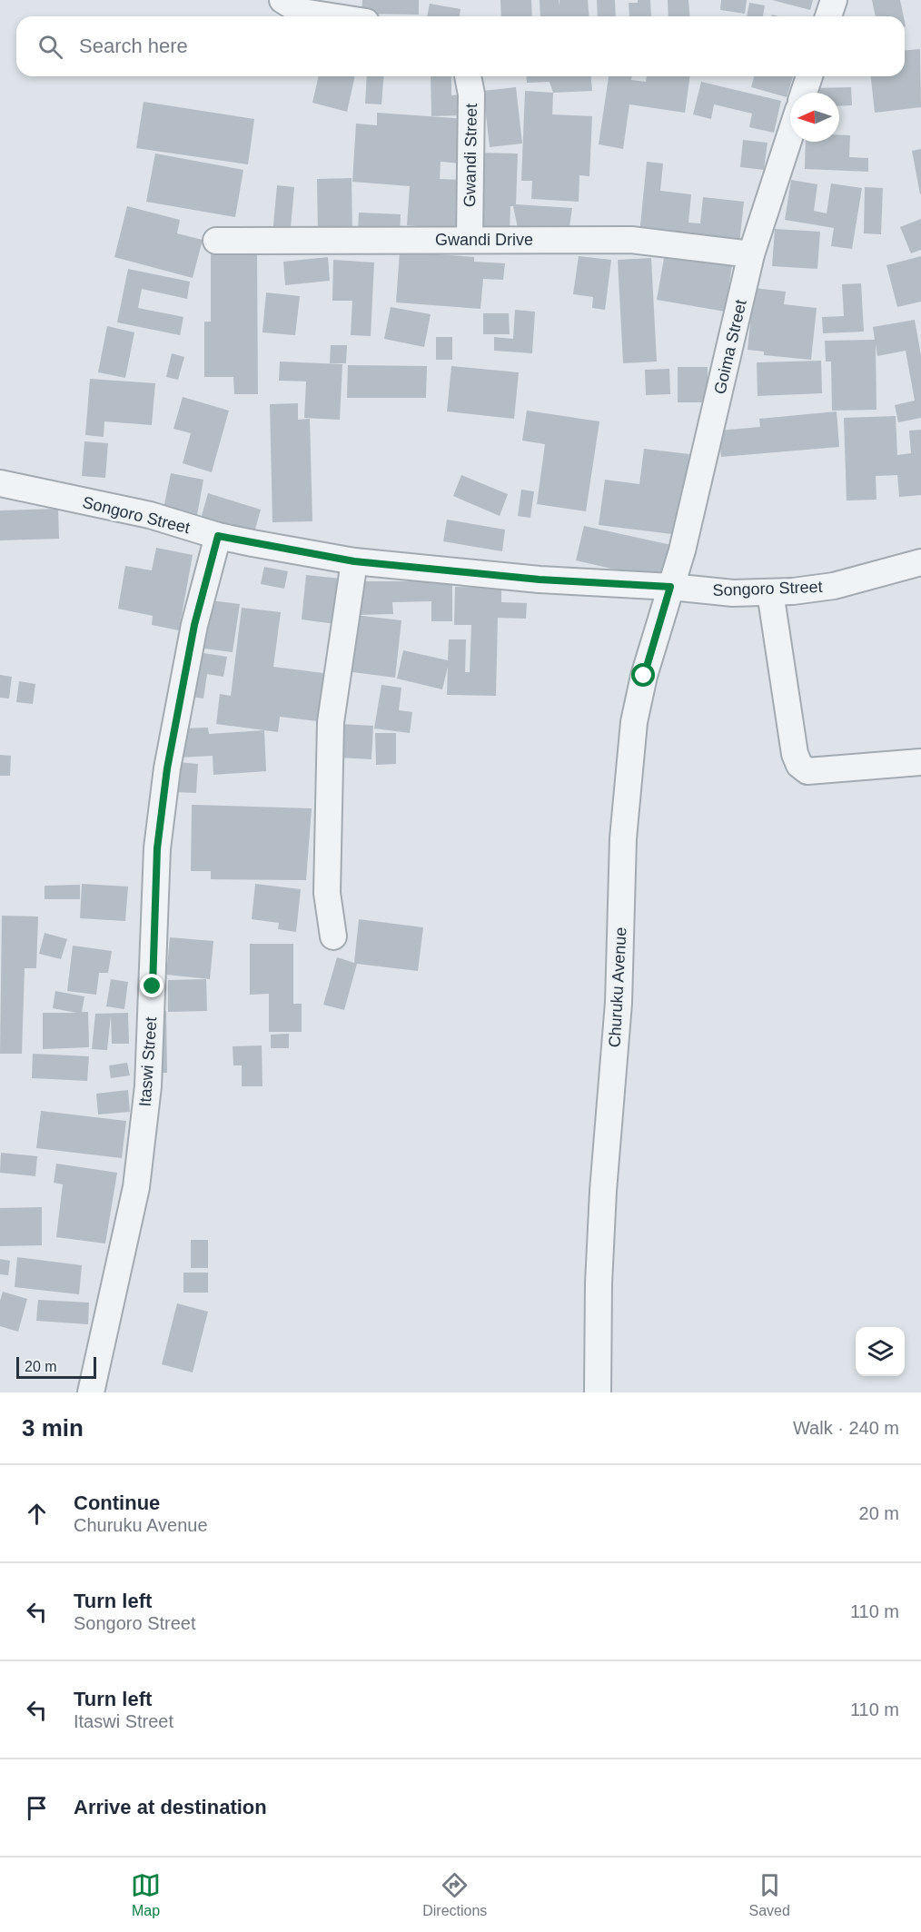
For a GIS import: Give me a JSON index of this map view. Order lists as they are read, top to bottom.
{
  "streets": {
    "street": [
      "Gwandi Street",
      "Gwandi Drive",
      "Goima Street",
      "Songoro Street",
      "Churuku Avenue",
      "Itaswi Street"
    ]
  },
  "crossings": [
    ["Gwandi Street", "Gwandi Drive"],
    ["Gwandi Drive", "Goima Street"],
    ["Goima Street", "Songoro Street"],
    ["Goima Street", "Churuku Avenue"],
    ["Songoro Street", "Churuku Avenue"],
    ["Songoro Street", "Itaswi Street"]
  ],
  "scale_bar": "20 m",
  "north": "left",
  "page": {
    "search": "Search here",
    "scale": "20 m",
    "heading": ["3 min", "Walk · 240 m"],
    "list": [
      ["Continue", "Churuku Avenue", "20 m"],
      ["Turn left", "Songoro Street", "110 m"],
      ["Turn left", "Itaswi Street", "110 m"],
      "Arrive at destination"
    ],
    "nav": ["Map", "Directions", "Saved"]
  }
}
